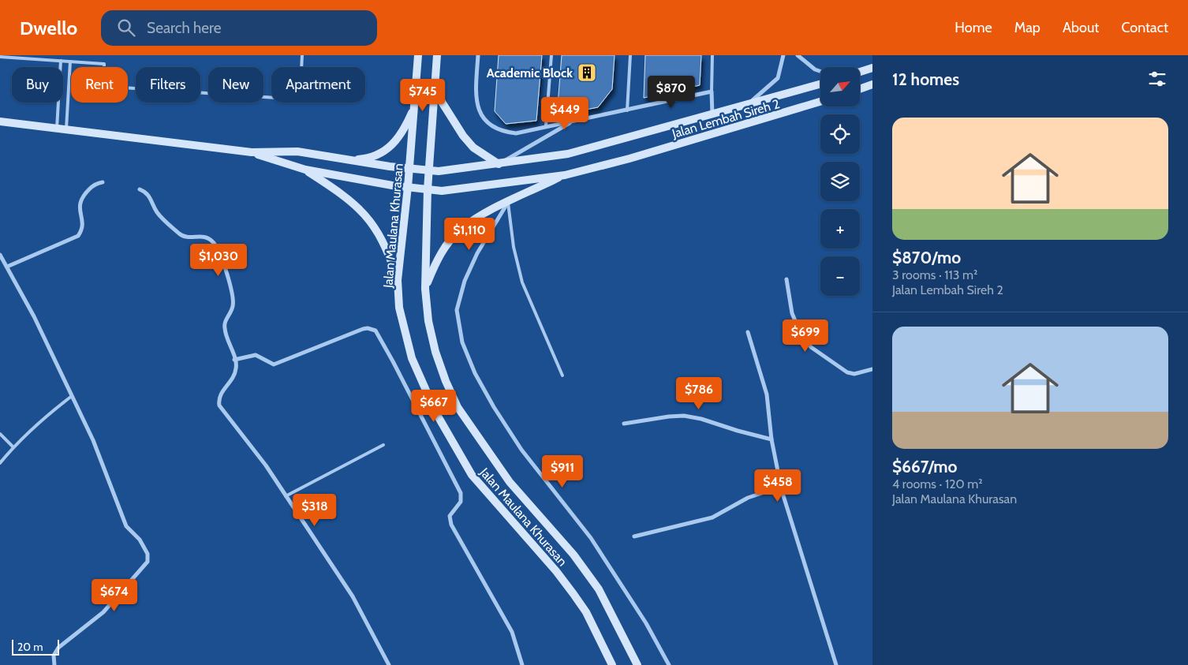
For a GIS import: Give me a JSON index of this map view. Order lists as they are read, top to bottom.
{
  "streets": {
    "street": ["Jalan Lembah Sireh 2", "Jalan Maulana Khurasan"]
  },
  "places": {
    "building": ["Academic Block"]
  },
  "scale_bar": "20 m",
  "north": "top right",
  "page": {
    "header": "Dwello",
    "search": "Search here",
    "nav": [
      "Home",
      "Map",
      "About",
      "Contact"
    ],
    "heading": "12 homes",
    "map_buttons": ["+", "−"],
    "chip": [
      "Buy",
      "Rent",
      "Filters",
      "New",
      "Apartment"
    ],
    "price": [
      "$870",
      "$745",
      "$449",
      "$1,110",
      "$1,030",
      "$699",
      "$786",
      "$667",
      "$911",
      "$458",
      "$318",
      "$674"
    ],
    "list": [
      {
        "name": "$870/mo",
        "note": "3 rooms · 113 m² · Jalan Lembah Sireh 2"
      },
      {
        "name": "$667/mo",
        "note": "4 rooms · 120 m² · Jalan Maulana Khurasan"
      }
    ],
    "scale": "20 m"
  }
}
